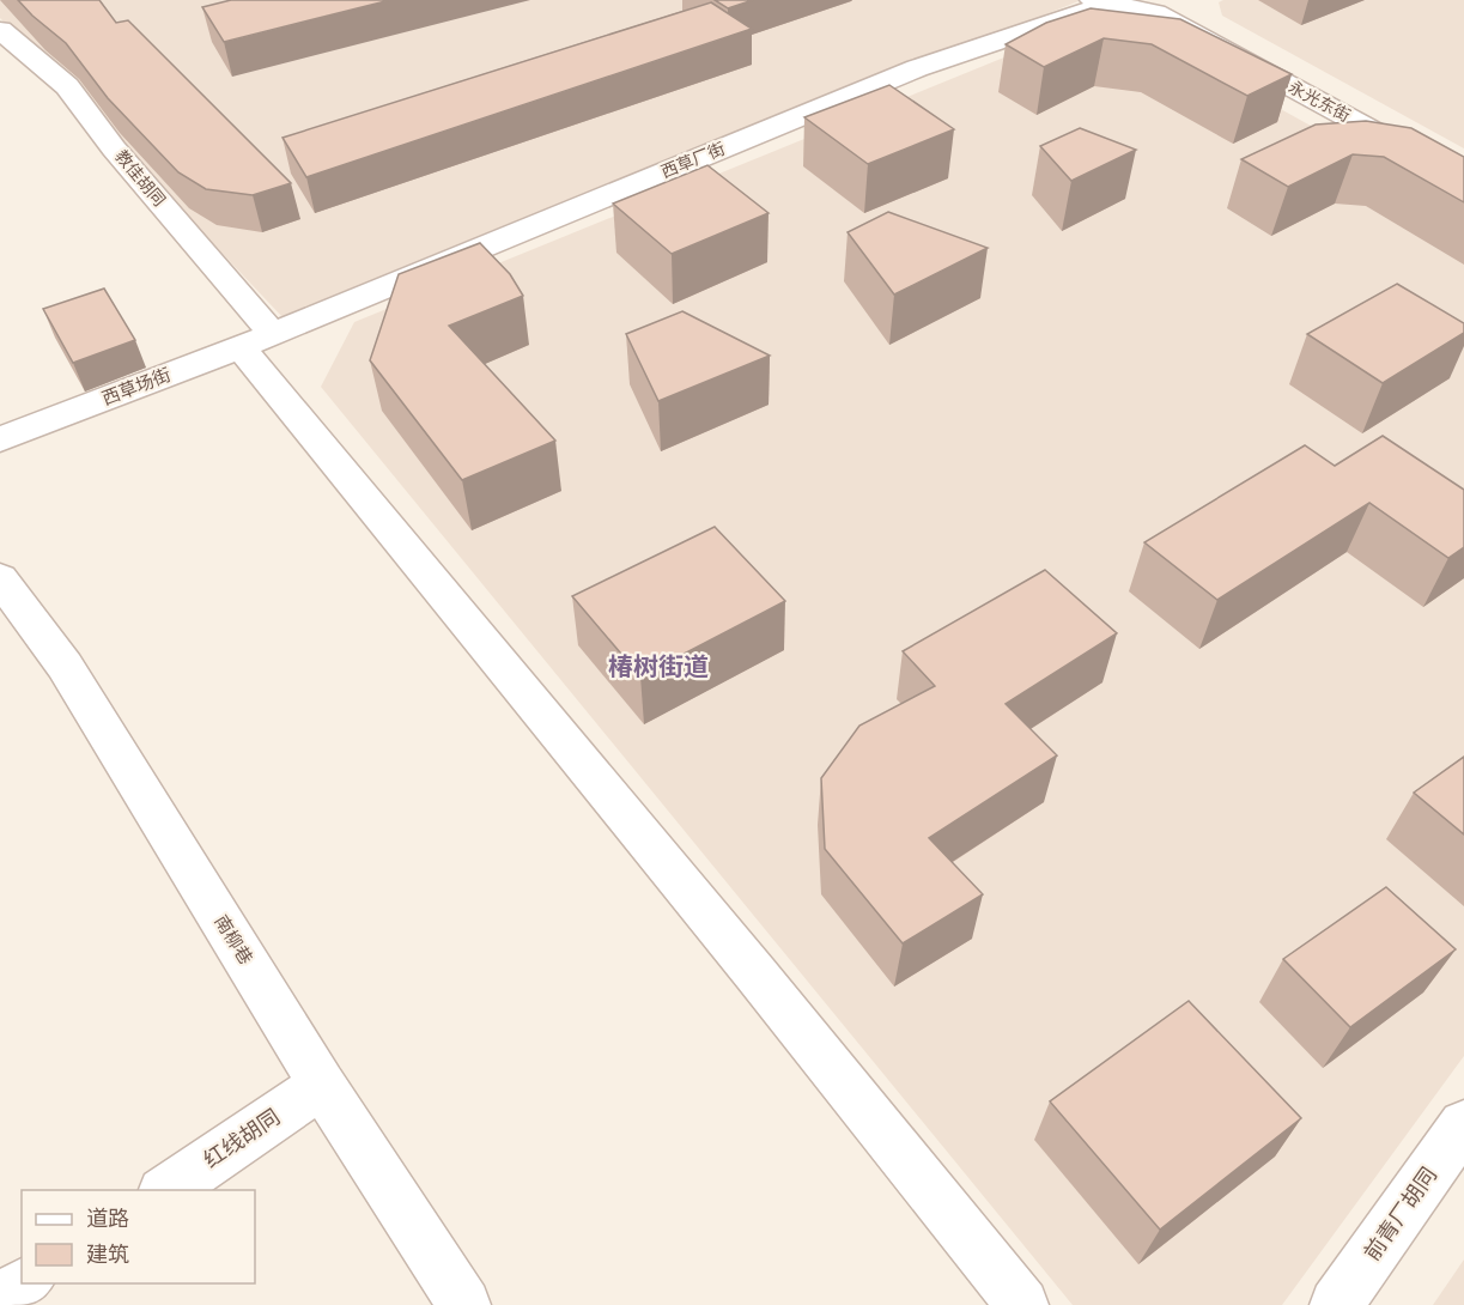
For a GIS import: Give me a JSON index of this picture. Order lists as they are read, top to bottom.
{
  "streets": {
    "street": [
      "永光东街",
      "西草厂街",
      "教佳胡同",
      "西草场街",
      "南柳巷",
      "红线胡同",
      "前青厂胡同"
    ]
  },
  "crossings": [
    ["永光东街", "西草厂街"],
    ["西草厂街", "教佳胡同"],
    ["西草厂街", "西草场街"],
    ["教佳胡同", "西草场街"],
    ["南柳巷", "红线胡同"]
  ],
  "districts": ["椿树街道"],
  "legend": ["道路", "建筑"]
}
